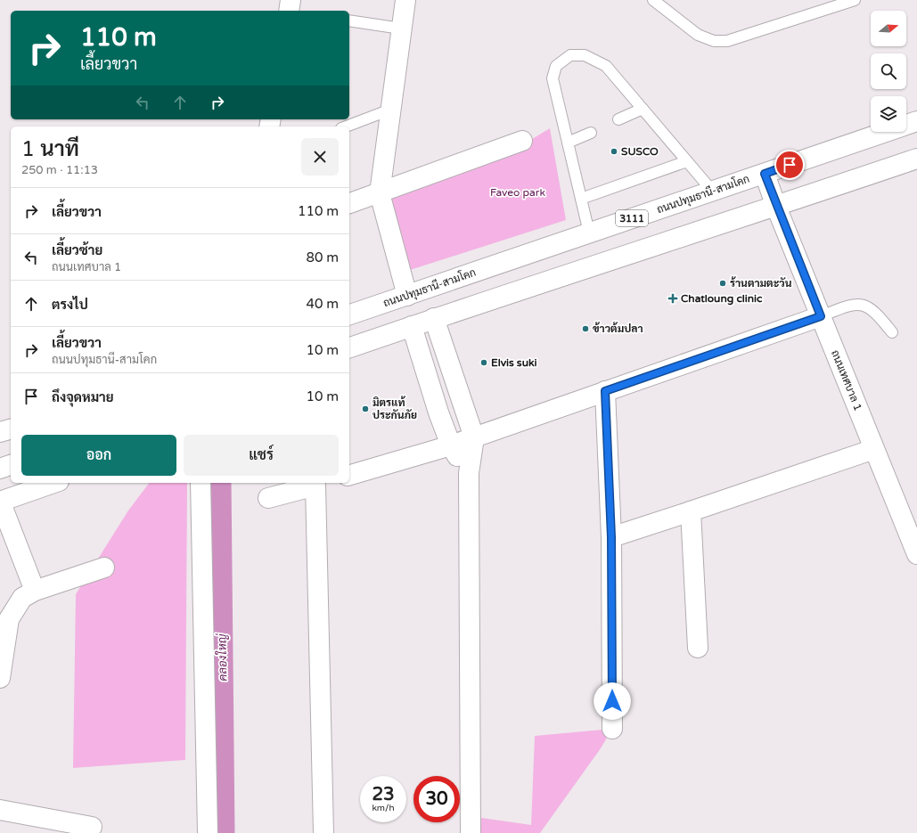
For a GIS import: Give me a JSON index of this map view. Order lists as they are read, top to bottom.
{
  "streets": {
    "street": ["ถนนปทุมธานี-สามโคก", "3111", "ถนนเทศบาล 1"]
  },
  "crossings": [
    ["ถนนปทุมธานี-สามโคก", "ถนนเทศบาล 1"]
  ],
  "water": ["คลองใหญ่"],
  "parks": ["Faveo park"],
  "places": {
    "other": [
      "SUSCO",
      "ร้านตามตะวัน",
      "ข้าวต้มปลา",
      "Elvis suki",
      "มิตรแท้ ประกันภัย"
    ],
    "health": ["Chatloung clinic"]
  },
  "north": "right",
  "page": {
    "turn": ["110 m", "เลี้ยวขวา"],
    "heading": ["1 นาที", "250 m · 11:13"],
    "list": [
      {
        "name": "เลี้ยวขวา",
        "value": "110 m"
      },
      {
        "name": "เลี้ยวซ้าย",
        "note": "ถนนเทศบาล 1",
        "value": "80 m"
      },
      {
        "name": "ตรงไป",
        "value": "40 m"
      },
      {
        "name": "เลี้ยวขวา",
        "note": "ถนนปทุมธานี-สามโคก",
        "value": "10 m"
      },
      {
        "name": "ถึงจุดหมาย",
        "value": "10 m"
      }
    ],
    "buttons": ["ออก", "แชร์"],
    "speed": "23 km/h",
    "limit": "30"
  }
}
